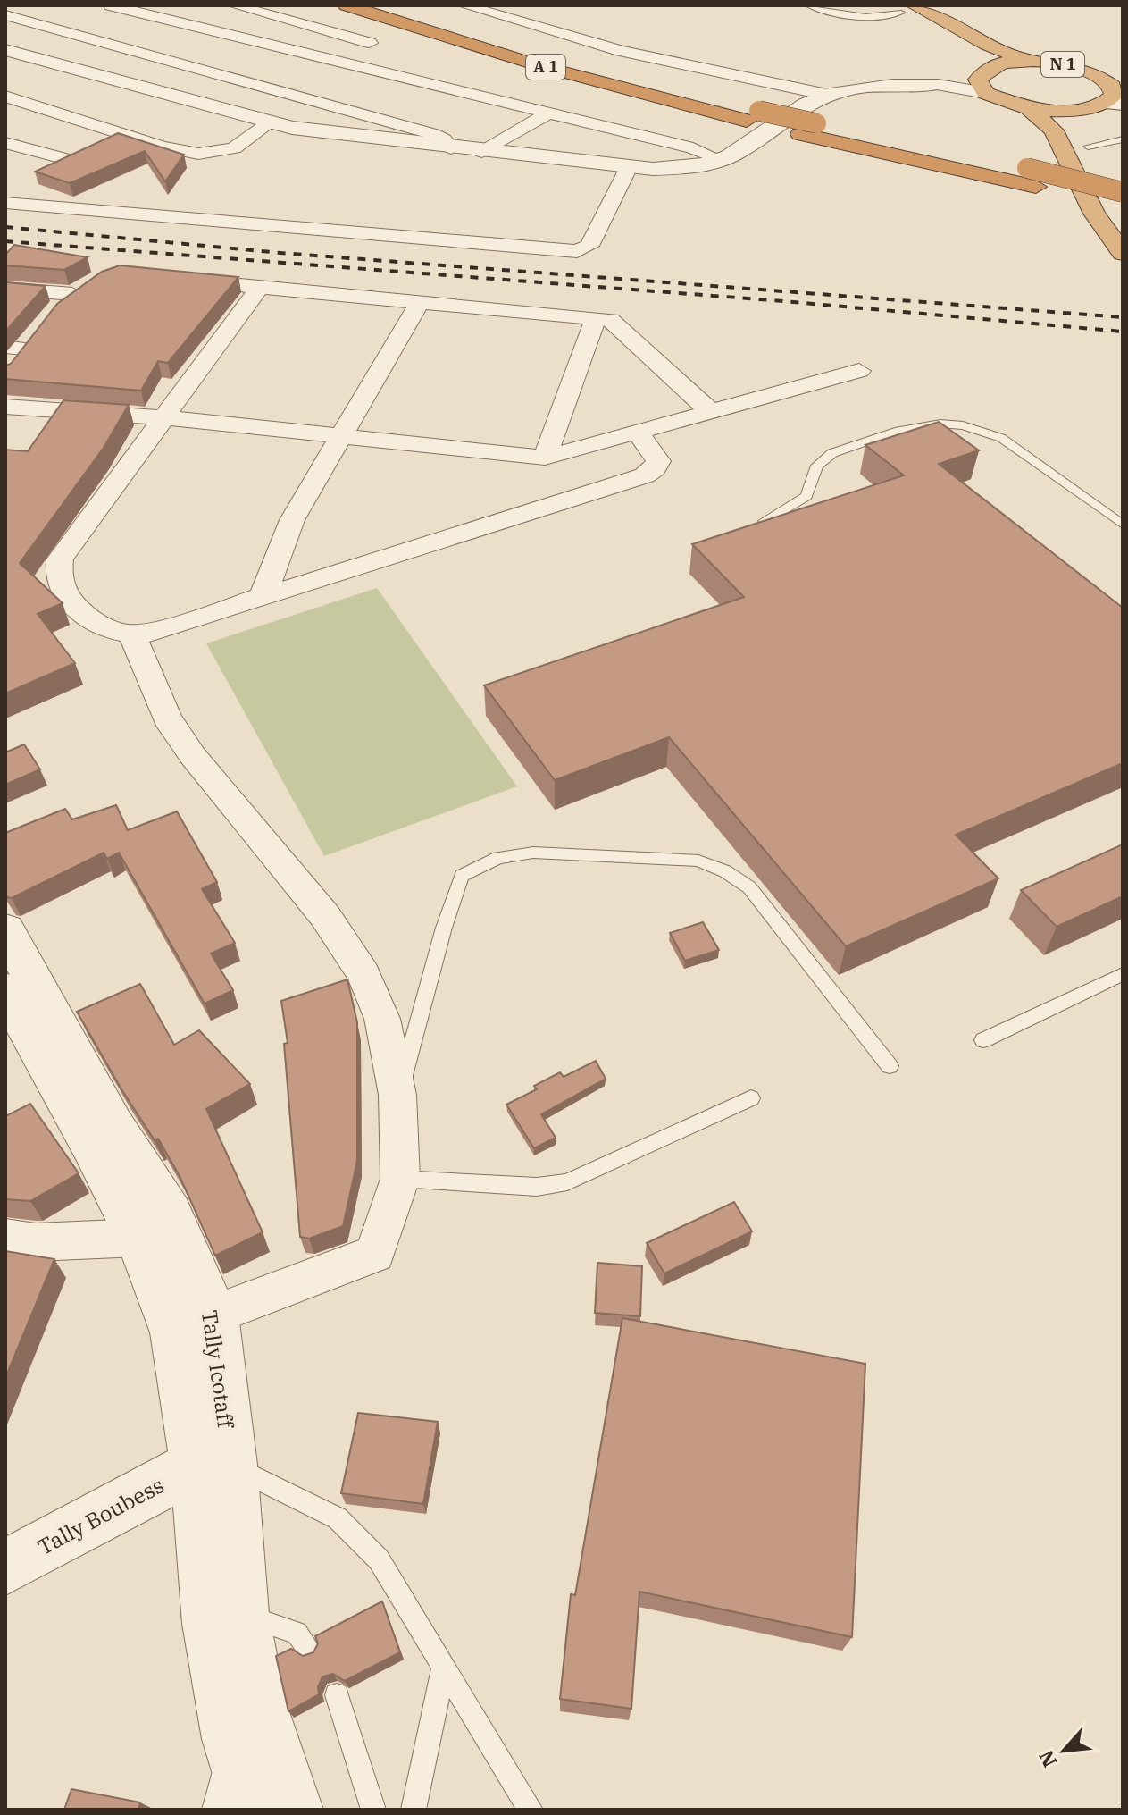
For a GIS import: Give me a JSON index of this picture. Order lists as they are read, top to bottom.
{
  "streets": {
    "highway": ["N 1", "A 1"],
    "street": ["Tally Icotaff", "Tally Boubess"]
  },
  "crossings": [
    ["Tally Icotaff", "Tally Boubess"]
  ],
  "north": "bottom left"
}
